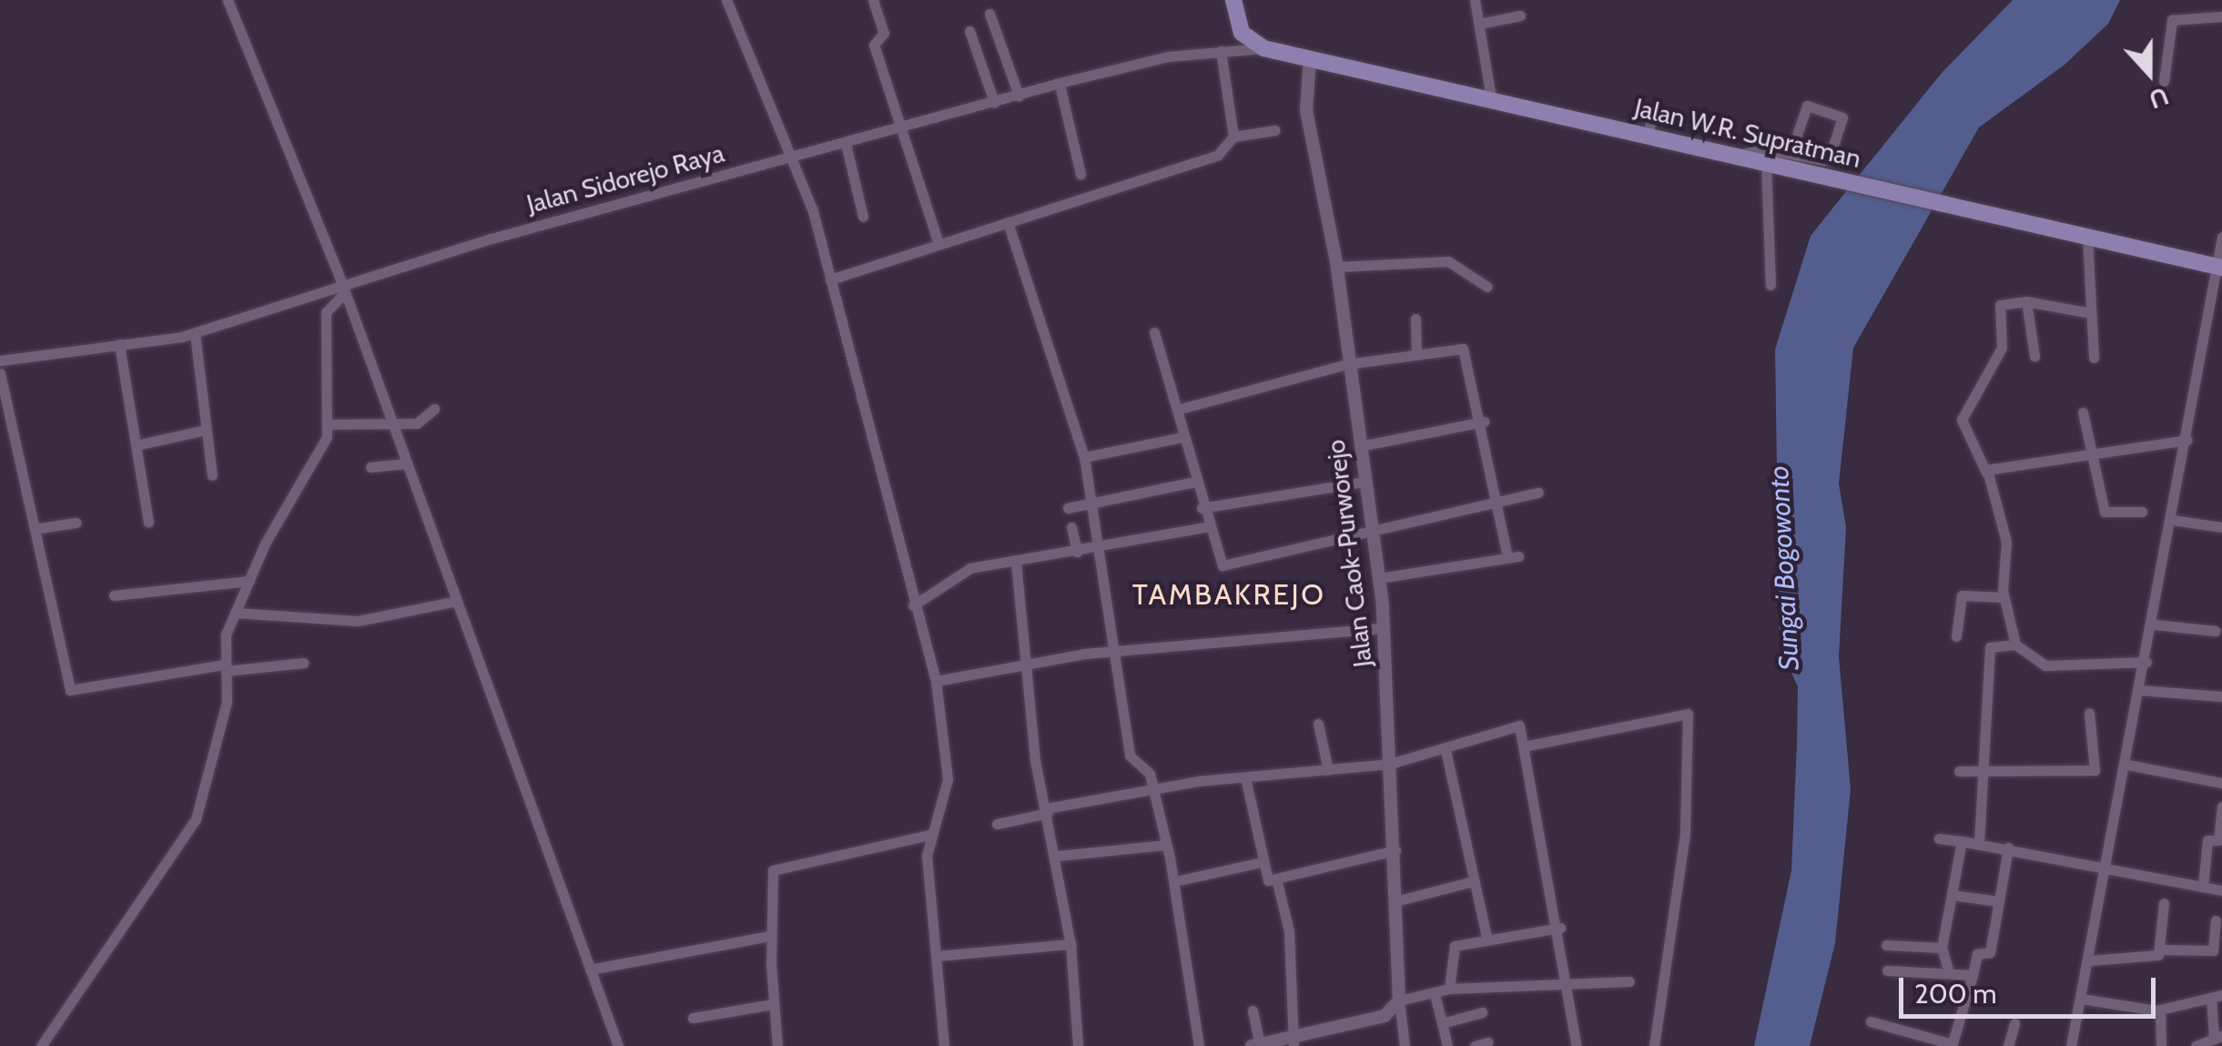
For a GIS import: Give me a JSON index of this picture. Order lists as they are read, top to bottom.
{
  "streets": {
    "main road": ["Jalan W.R. Supratman"],
    "street": ["Jalan Sidorejo Raya", "Jalan Caok-Purworejo"]
  },
  "crossings": [
    ["Jalan W.R. Supratman", "Jalan Sidorejo Raya"],
    ["Jalan W.R. Supratman", "Jalan Caok-Purworejo"]
  ],
  "districts": ["TAMBAKREJO"],
  "water": ["Sungai Bogowonto"],
  "scale_bar": "200 m",
  "north": "bottom"
}
